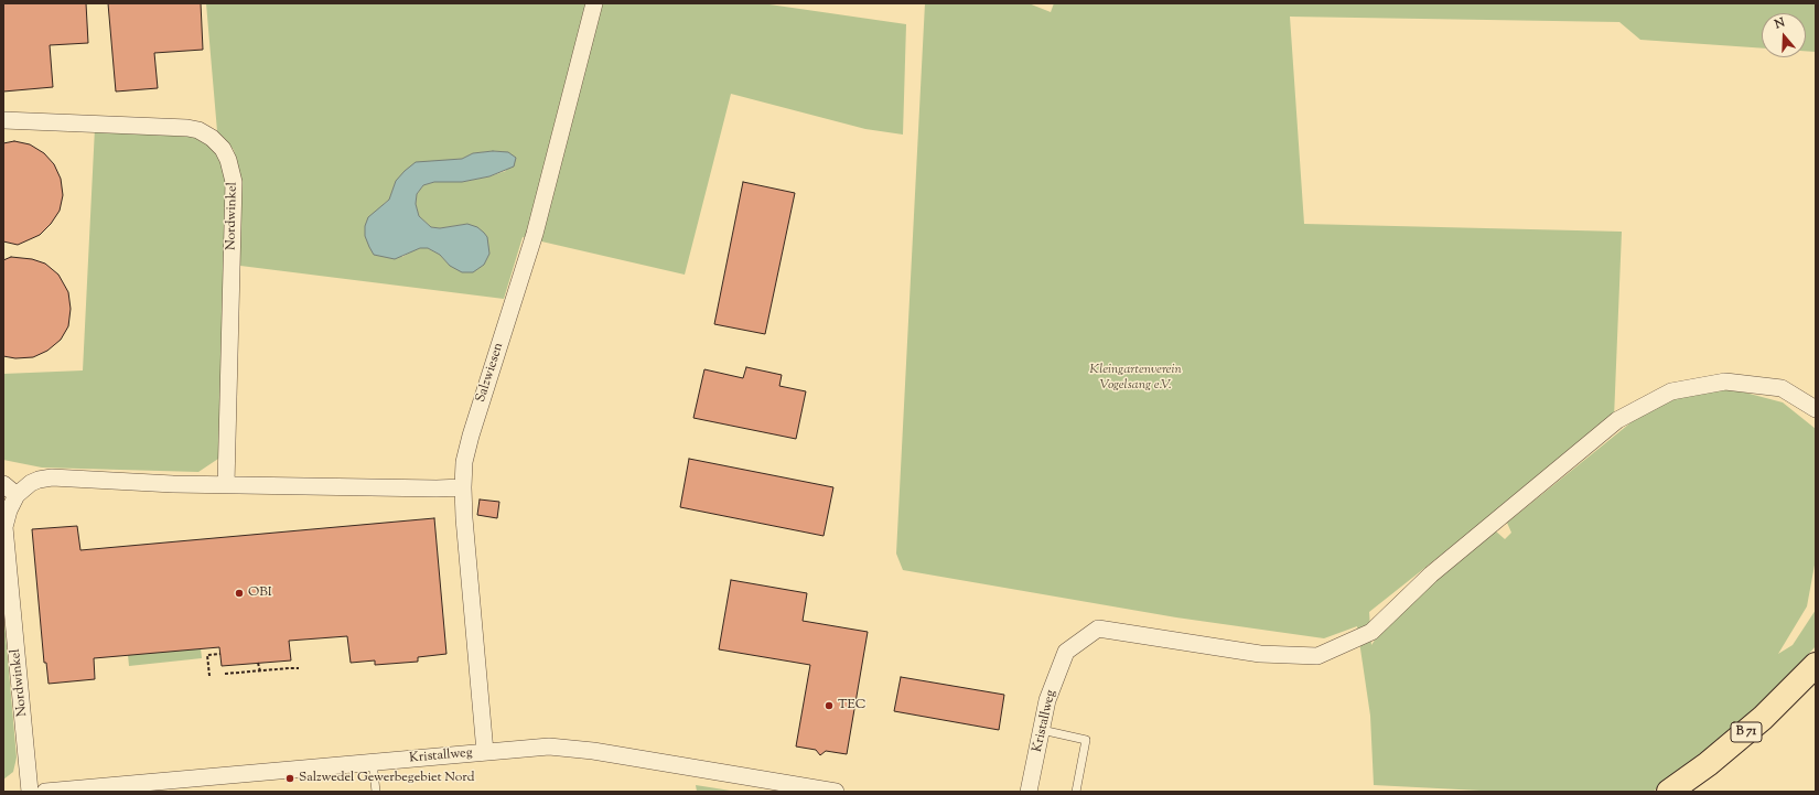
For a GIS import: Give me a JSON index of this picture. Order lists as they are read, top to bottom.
{
  "streets": {
    "main road": ["B 71"],
    "street": ["Nordwinkel", "Salzwiesen", "Kristallweg"]
  },
  "crossings": [
    ["Nordwinkel", "Salzwiesen"],
    ["Salzwiesen", "Kristallweg"]
  ],
  "parks": ["Kleingartenverein Vogelsang e.V."],
  "places": ["OBI", "TEC", "Salzwedel Gewerbegebiet Nord"],
  "north": "top"
}
